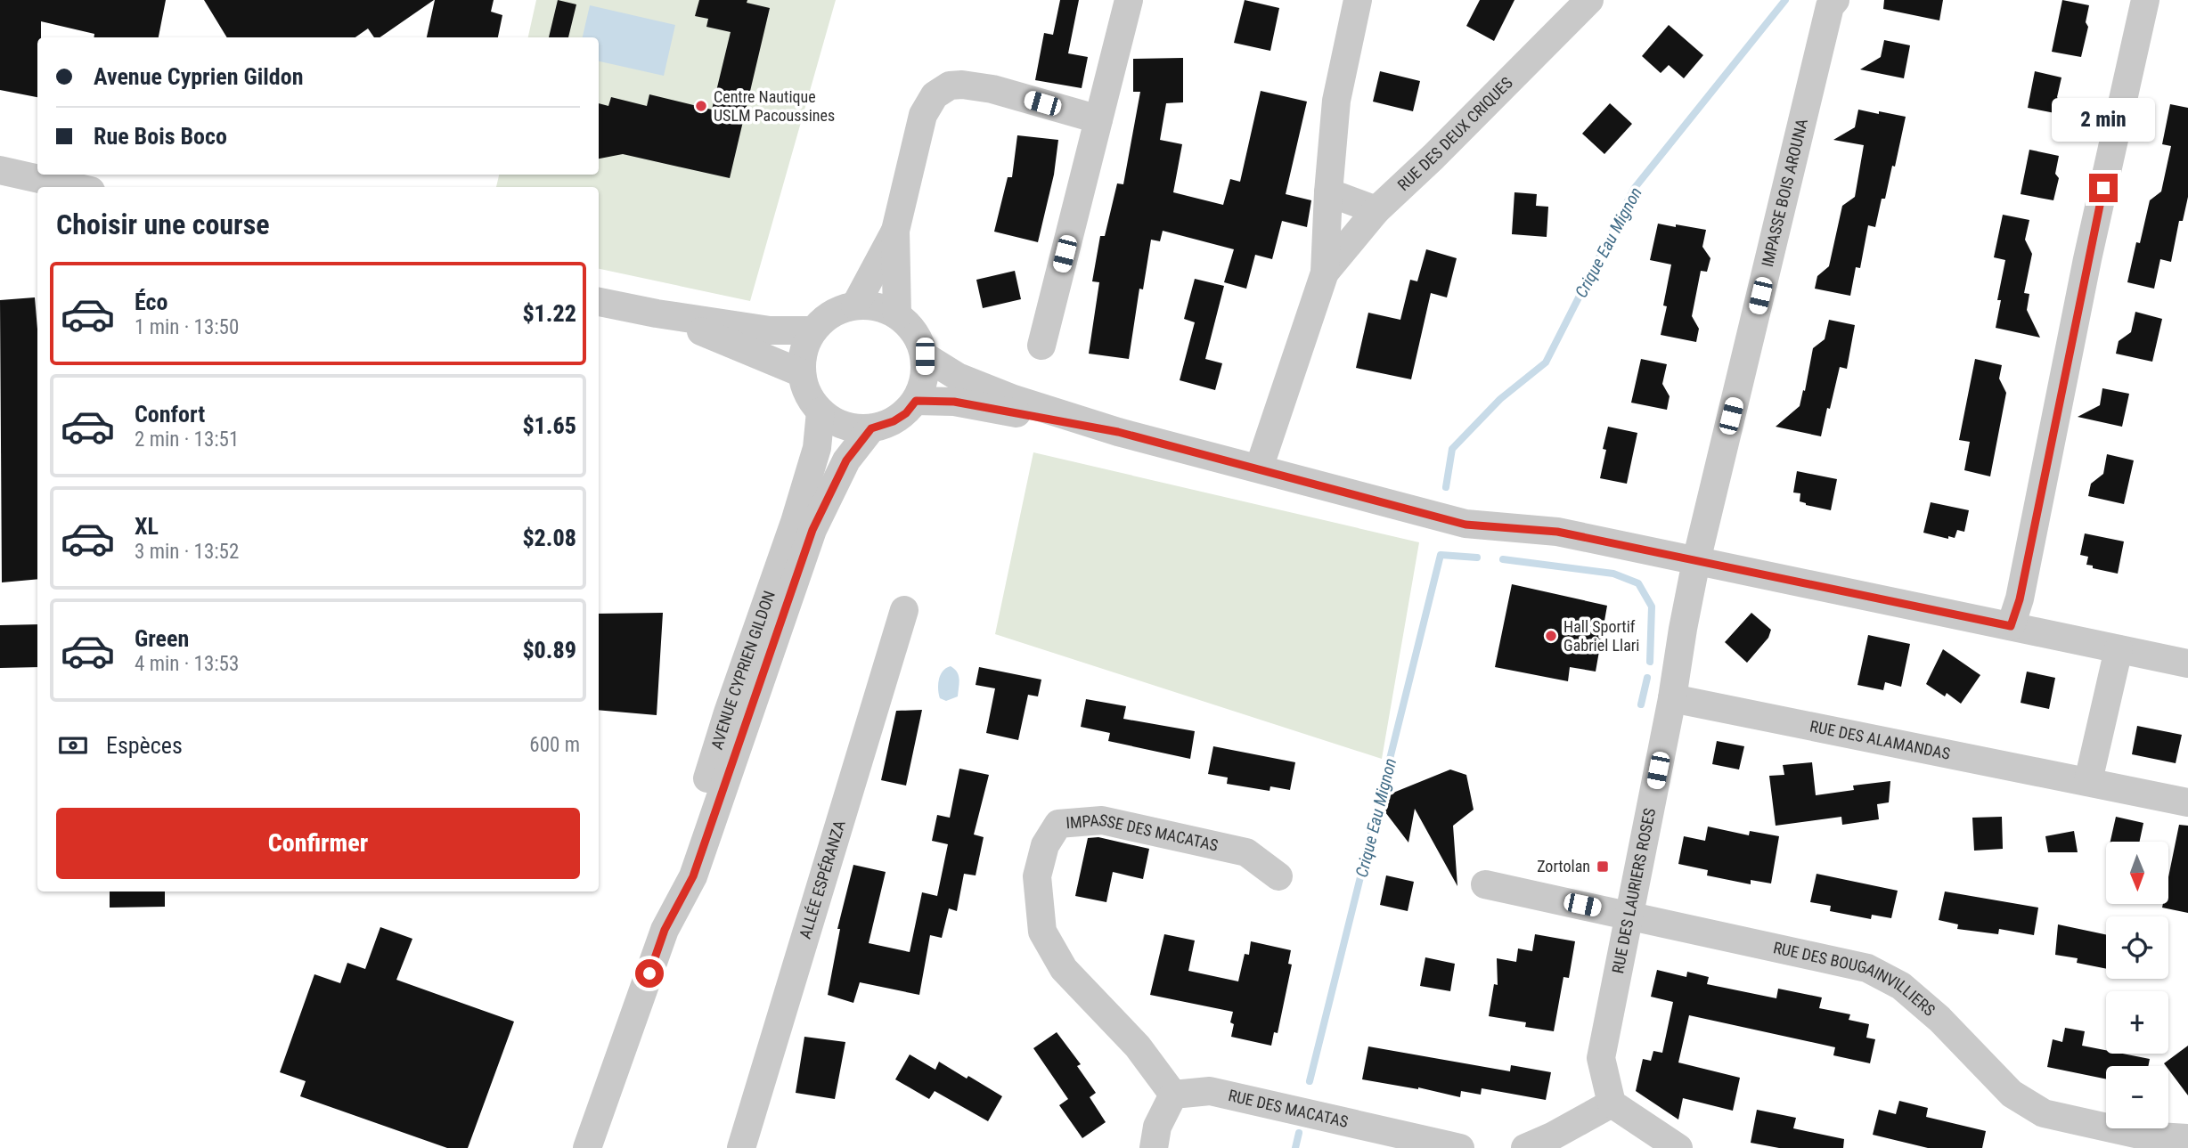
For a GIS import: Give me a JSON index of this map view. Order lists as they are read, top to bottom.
{
  "streets": {
    "street": [
      "RUE DES DEUX CRIQUES",
      "IMPASSE BOIS AROUNA",
      "AVENUE CYPRIEN GILDON",
      "RUE DES ALAMANDAS",
      "IMPASSE DES MACATAS",
      "ALLÉE ESPÉRANZA",
      "RUE DES LAURIERS ROSES",
      "RUE DES BOUGAINVILLIERS",
      "RUE DES MACATAS"
    ]
  },
  "crossings": [
    ["IMPASSE BOIS AROUNA", "RUE DES LAURIERS ROSES"],
    ["RUE DES ALAMANDAS", "RUE DES LAURIERS ROSES"],
    ["IMPASSE DES MACATAS", "RUE DES MACATAS"],
    ["RUE DES LAURIERS ROSES", "RUE DES BOUGAINVILLIERS"]
  ],
  "water": ["Crique Eau Mignon"],
  "places": {
    "other": ["Centre Nautique USLM Pacoussines", "Hall Sportif Gabriel Llari"],
    "transit": ["Zortolan"]
  },
  "north": "bottom",
  "page": {
    "banner": ["Avenue Cyprien Gildon", "Rue Bois Boco"],
    "bubble": "2 min",
    "heading": "Choisir une course",
    "list": [
      {
        "name": "Éco",
        "note": "1 min · 13:50",
        "value": "$1.22"
      },
      {
        "name": "Confort",
        "note": "2 min · 13:51",
        "value": "$1.65"
      },
      {
        "name": "XL",
        "note": "3 min · 13:52",
        "value": "$2.08"
      },
      {
        "name": "Green",
        "note": "4 min · 13:53",
        "value": "$0.89"
      }
    ],
    "pay": ["Espèces", "600 m"],
    "buttons": "Confirmer",
    "map_buttons": ["+", "−"]
  }
}
